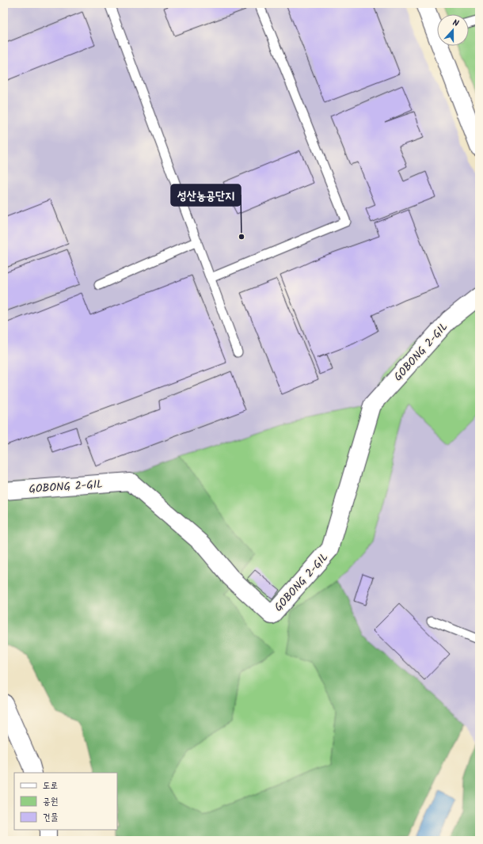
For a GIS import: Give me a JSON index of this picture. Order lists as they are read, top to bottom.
{
  "streets": {
    "street": ["GOBONG 2-GIL"]
  },
  "places": ["성산농공단지"],
  "legend": ["도로", "공원", "건물"],
  "north": "top"
}
